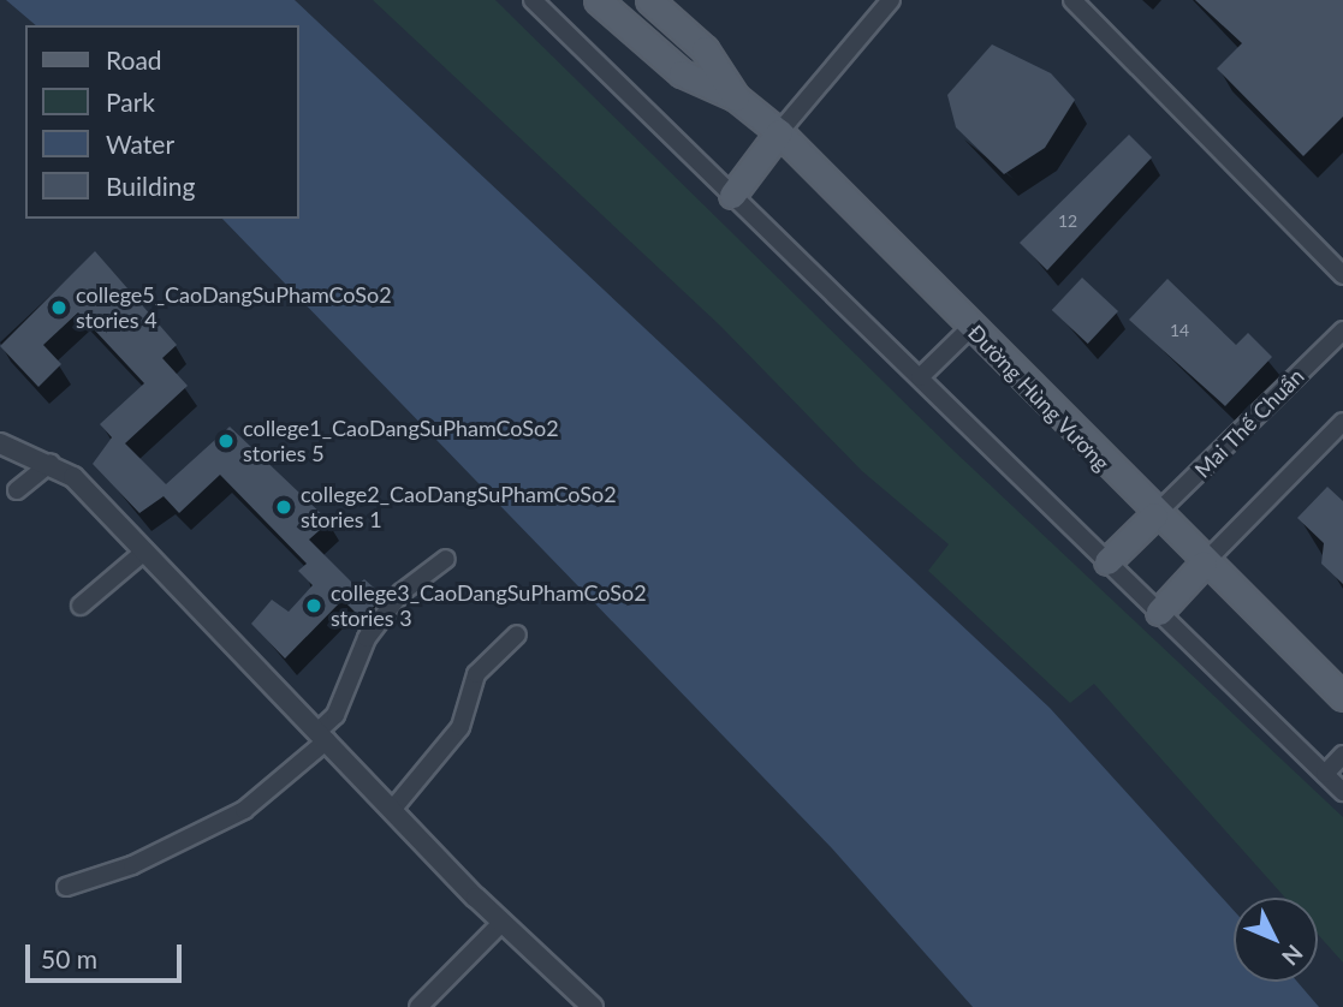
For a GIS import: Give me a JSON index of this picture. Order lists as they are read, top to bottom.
{
  "streets": {
    "main road": ["Đường Hùng Vương"],
    "street": ["Mai Thế Chuẩn"]
  },
  "crossings": [
    ["Đường Hùng Vương", "Mai Thế Chuẩn"]
  ],
  "places": [
    "college5_CaoDangSuPhamCoSo2 stories 4",
    "college1_CaoDangSuPhamCoSo2 stories 5",
    "college2_CaoDangSuPhamCoSo2 stories 1",
    "college3_CaoDangSuPhamCoSo2 stories 3"
  ],
  "house_numbers": ["12", "14"],
  "legend": [
    "Road",
    "Park",
    "Water",
    "Building"
  ],
  "scale_bar": "50 m",
  "north": "bottom right"
}
